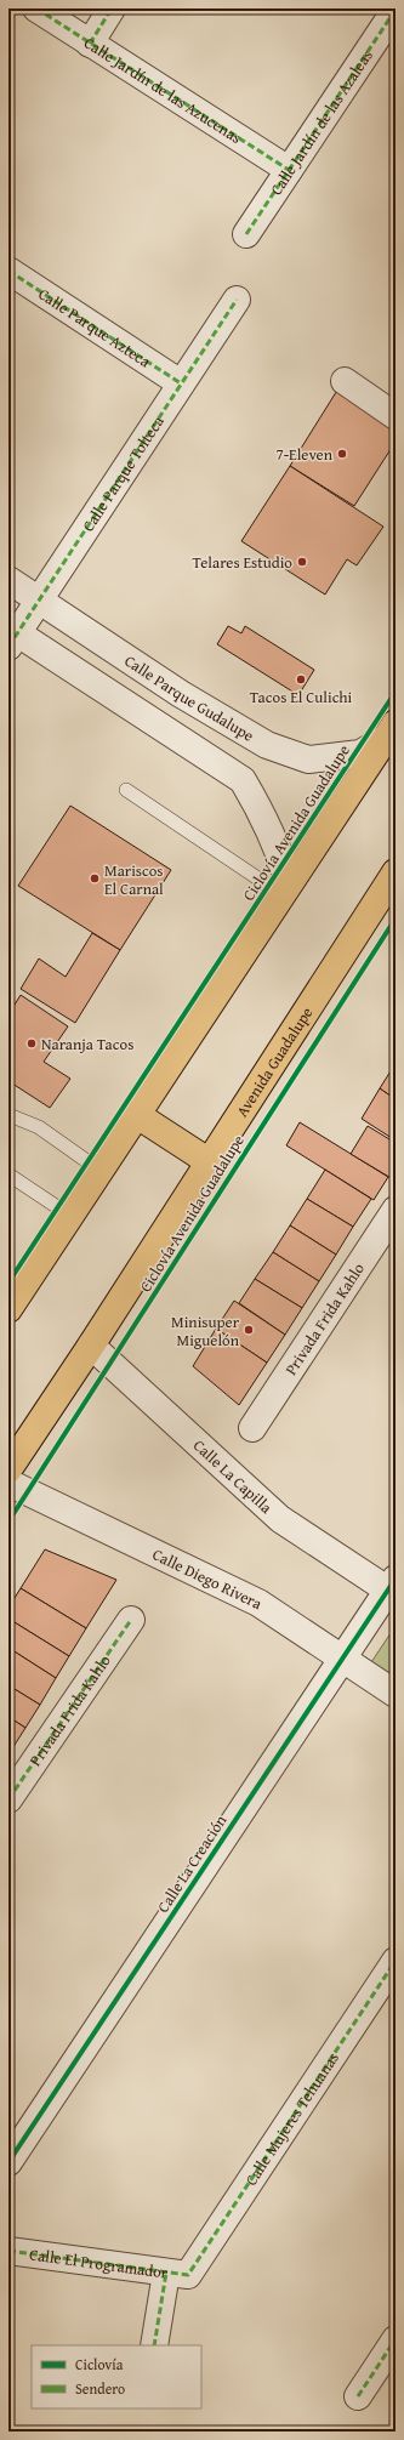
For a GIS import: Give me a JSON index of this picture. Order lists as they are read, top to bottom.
{
  "streets": {
    "main road": ["Avenida Guadalupe"],
    "street": [
      "Calle Jardín de las Azucenas",
      "Calle Jardín de las Azaleas",
      "Calle Parque Azteca",
      "Calle Parque Tolteca",
      "Calle Parque Gudalupe",
      "Privada Frida Kahlo",
      "Calle La Capilla",
      "Calle Diego Rivera",
      "Calle La Creación",
      "Calle Mujeres Tehuanas",
      "Calle El Programador"
    ],
    "cycle path": ["Ciclovía Avenida Guadalupe"]
  },
  "crossings": [
    ["Calle Jardín de las Azucenas", "Calle Jardín de las Azaleas"],
    ["Calle Parque Azteca", "Calle Parque Tolteca"],
    ["Calle Parque Tolteca", "Calle Parque Gudalupe"],
    ["Avenida Guadalupe", "Calle La Capilla"],
    ["Calle La Capilla", "Calle La Creación"],
    ["Calle Diego Rivera", "Calle La Creación"],
    ["Calle Mujeres Tehuanas", "Calle El Programador"]
  ],
  "places": [
    "7-Eleven",
    "Telares Estudio",
    "Tacos El Culichi",
    "Mariscos El Carnal",
    "Naranja Tacos",
    "Minisuper Miguelón"
  ],
  "legend": ["Ciclovía", "Sendero"]
}
